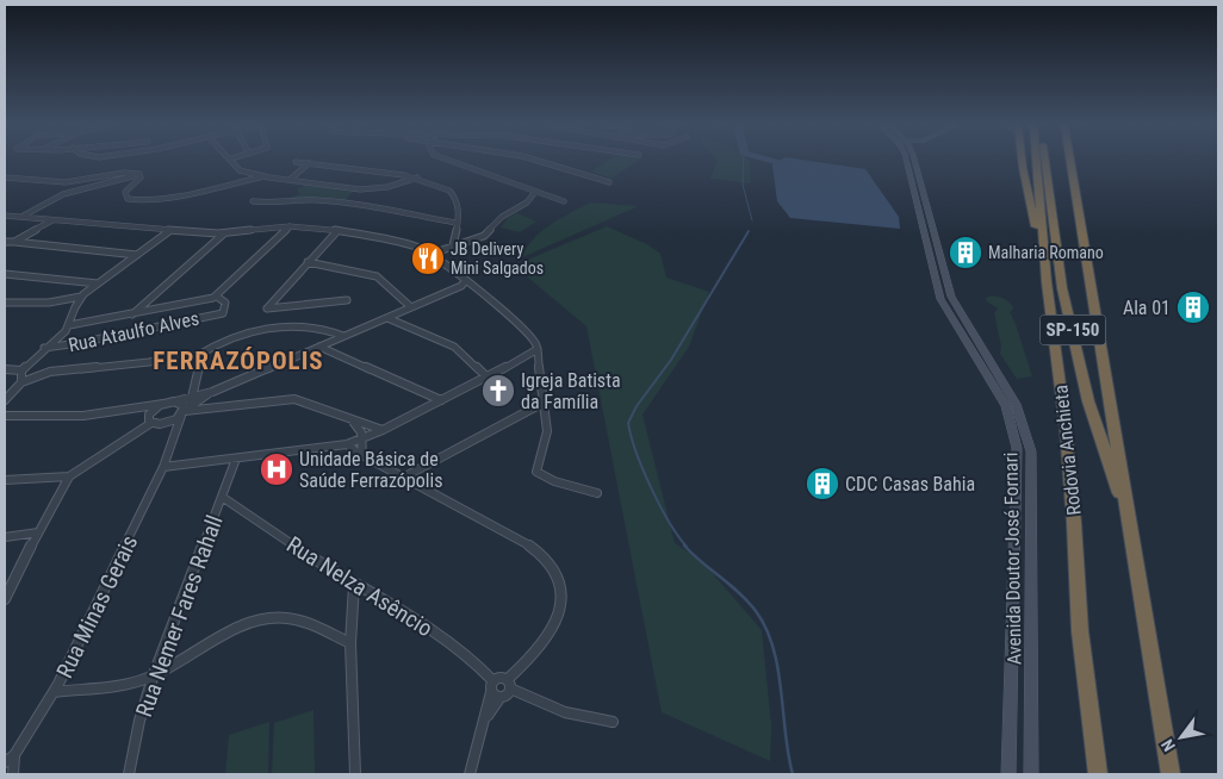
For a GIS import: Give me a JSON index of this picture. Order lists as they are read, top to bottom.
{
  "streets": {
    "highway": ["SP-150", "Rodovia Anchieta"],
    "street": [
      "Rua Ataulfo Alves",
      "Avenida Doutor José Fornari",
      "Rua Nelza Asêncio",
      "Rua Minas Gerais",
      "Rua Nemer Fares Rahall"
    ]
  },
  "crossings": [
    ["Rua Nelza Asêncio", "Rua Nemer Fares Rahall"]
  ],
  "districts": ["FERRAZÓPOLIS"],
  "places": {
    "building": ["Malharia Romano", "Ala 01", "CDC Casas Bahia"],
    "restaurant": ["JB Delivery Mini Salgados"],
    "church": ["Igreja Batista da Família"],
    "hospital": ["Unidade Básica de Saúde Ferrazópolis"]
  },
  "north": "bottom left"
}
